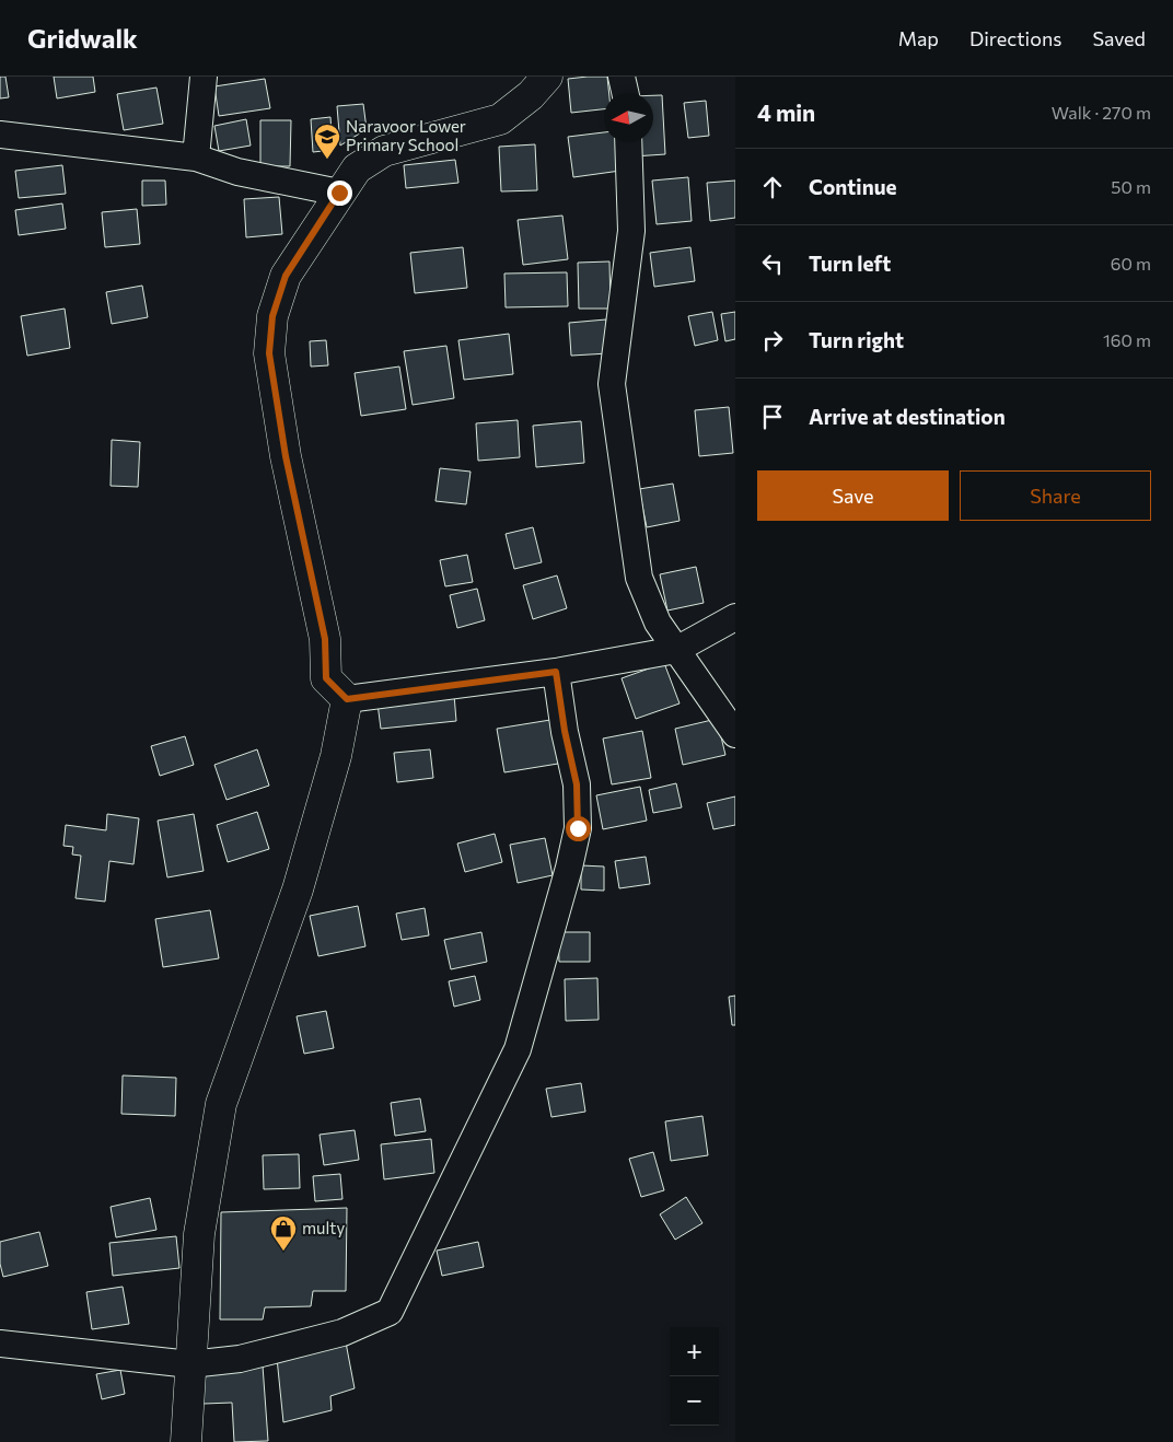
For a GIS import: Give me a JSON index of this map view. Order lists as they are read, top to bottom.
{
  "places": {
    "school or university": ["Naravoor Lower Primary School"],
    "shop": ["multy"]
  },
  "north": "left",
  "page": {
    "header": "Gridwalk",
    "nav": ["Map", "Directions", "Saved"],
    "heading": ["4 min", "Walk · 270 m"],
    "list": [
      ["Continue", "50 m"],
      ["Turn left", "60 m"],
      ["Turn right", "160 m"],
      "Arrive at destination"
    ],
    "buttons": ["Save", "Share"],
    "map_buttons": ["+", "−"]
  }
}
